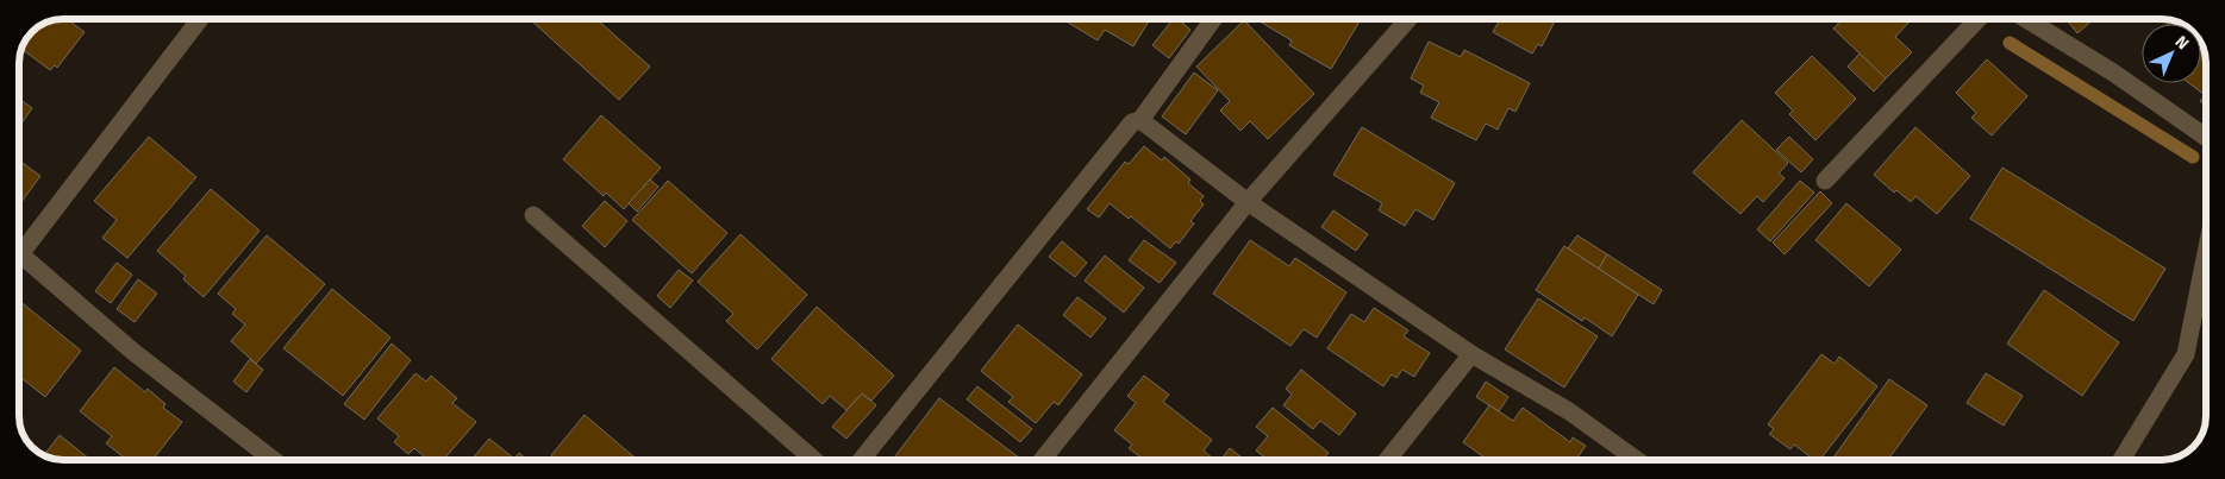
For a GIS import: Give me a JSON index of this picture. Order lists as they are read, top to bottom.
{
  "north": "top right"
}
